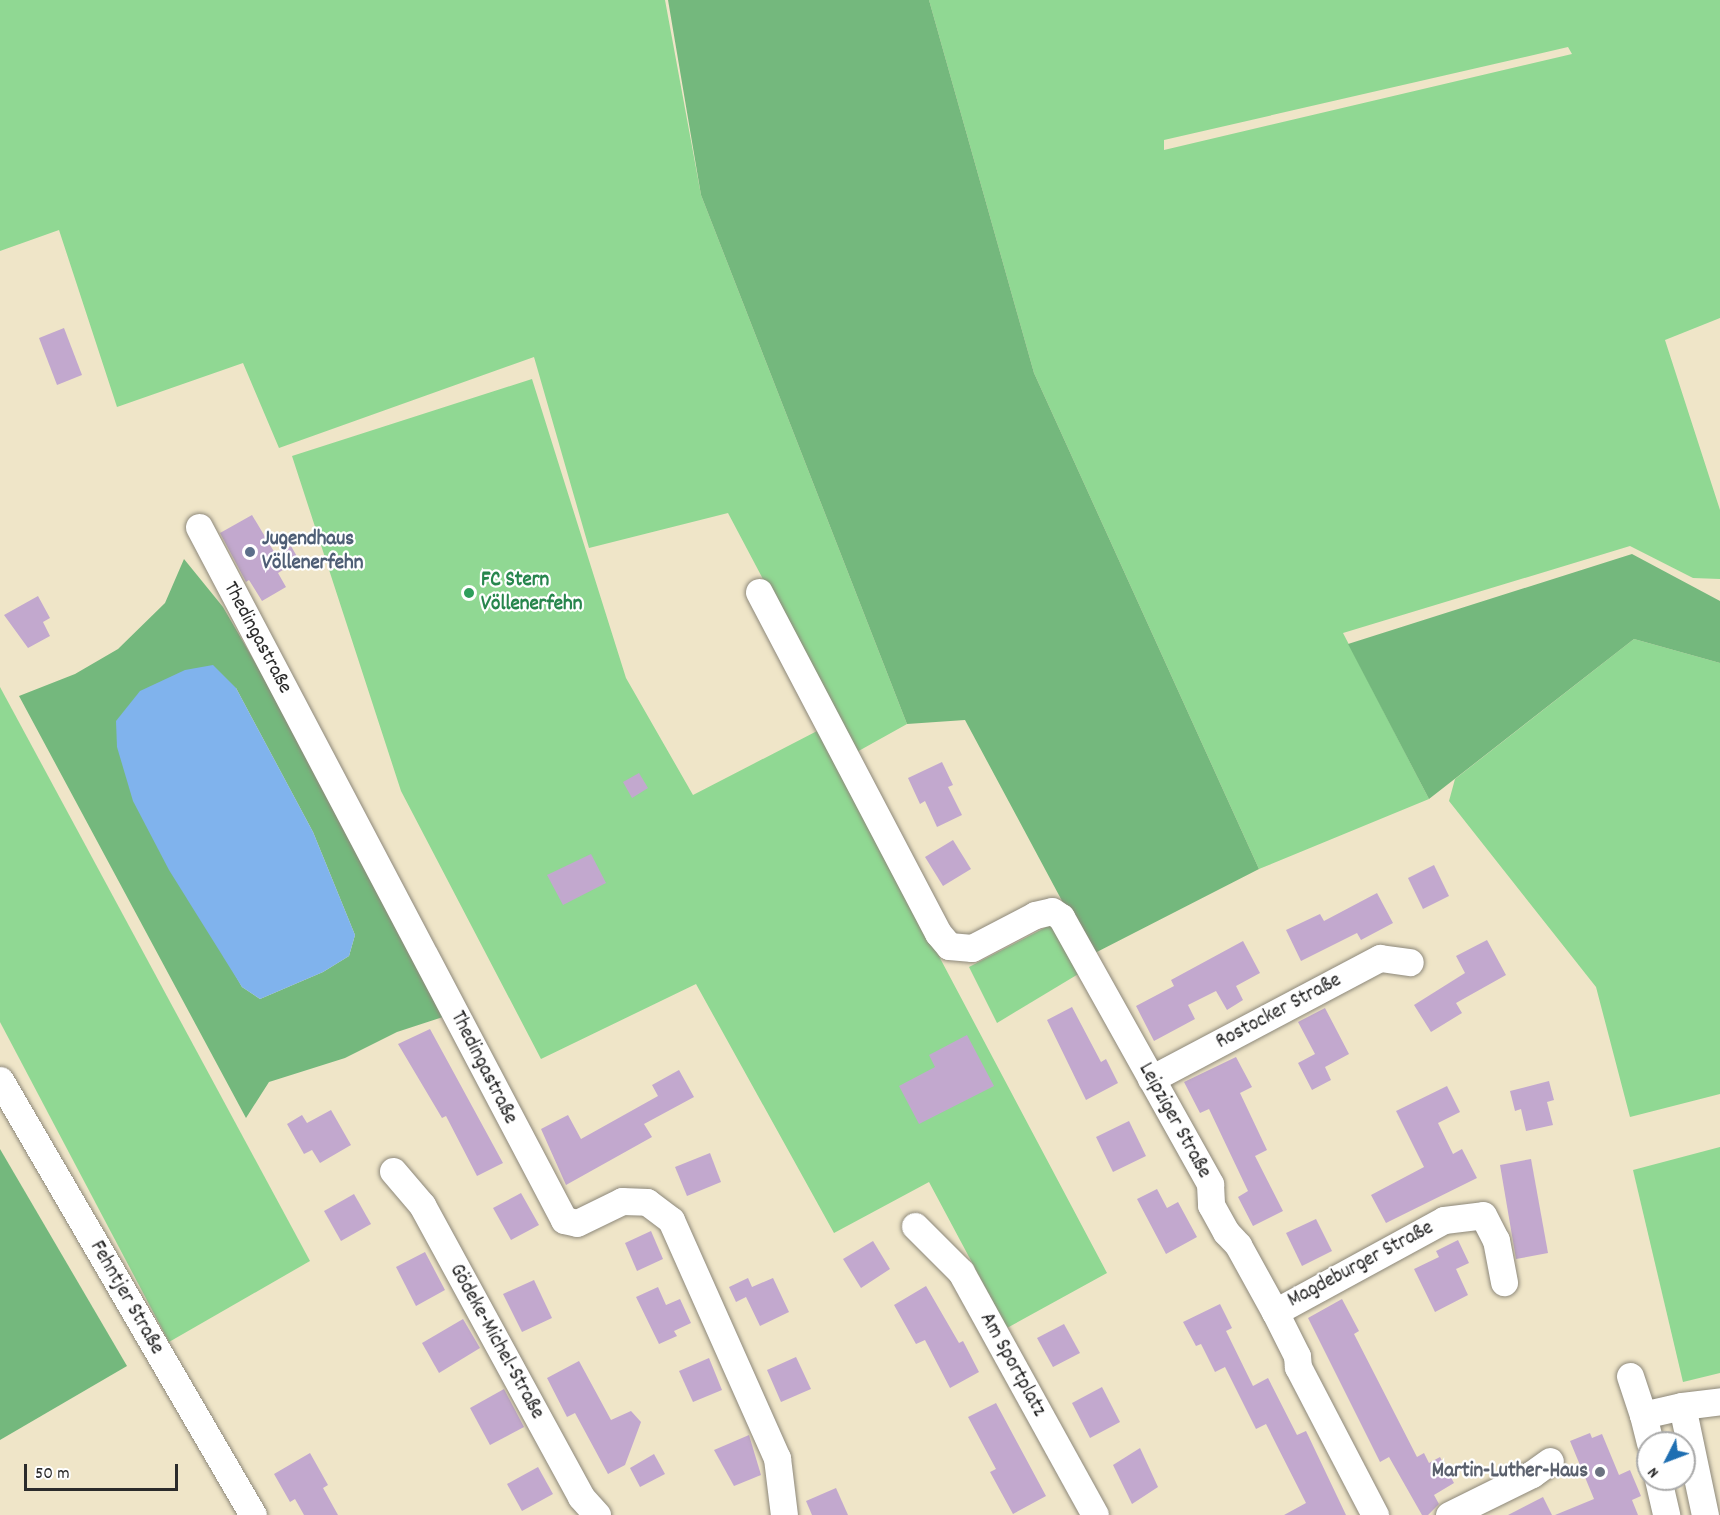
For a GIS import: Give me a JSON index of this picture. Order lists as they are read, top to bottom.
{
  "streets": {
    "street": [
      "Thedingastraße",
      "Rostocker Straße",
      "Leipziger Straße",
      "Magdeburger Straße",
      "Fehntjer Straße",
      "Gödeke-Michel-Straße",
      "Am Sportplatz"
    ]
  },
  "crossings": [
    ["Rostocker Straße", "Leipziger Straße"],
    ["Leipziger Straße", "Magdeburger Straße"]
  ],
  "places": ["Jugendhaus Völlenerfehn", "FC Stern Völlenerfehn", "Martin-Luther-Haus"],
  "scale_bar": "50 m",
  "north": "bottom left"
}
